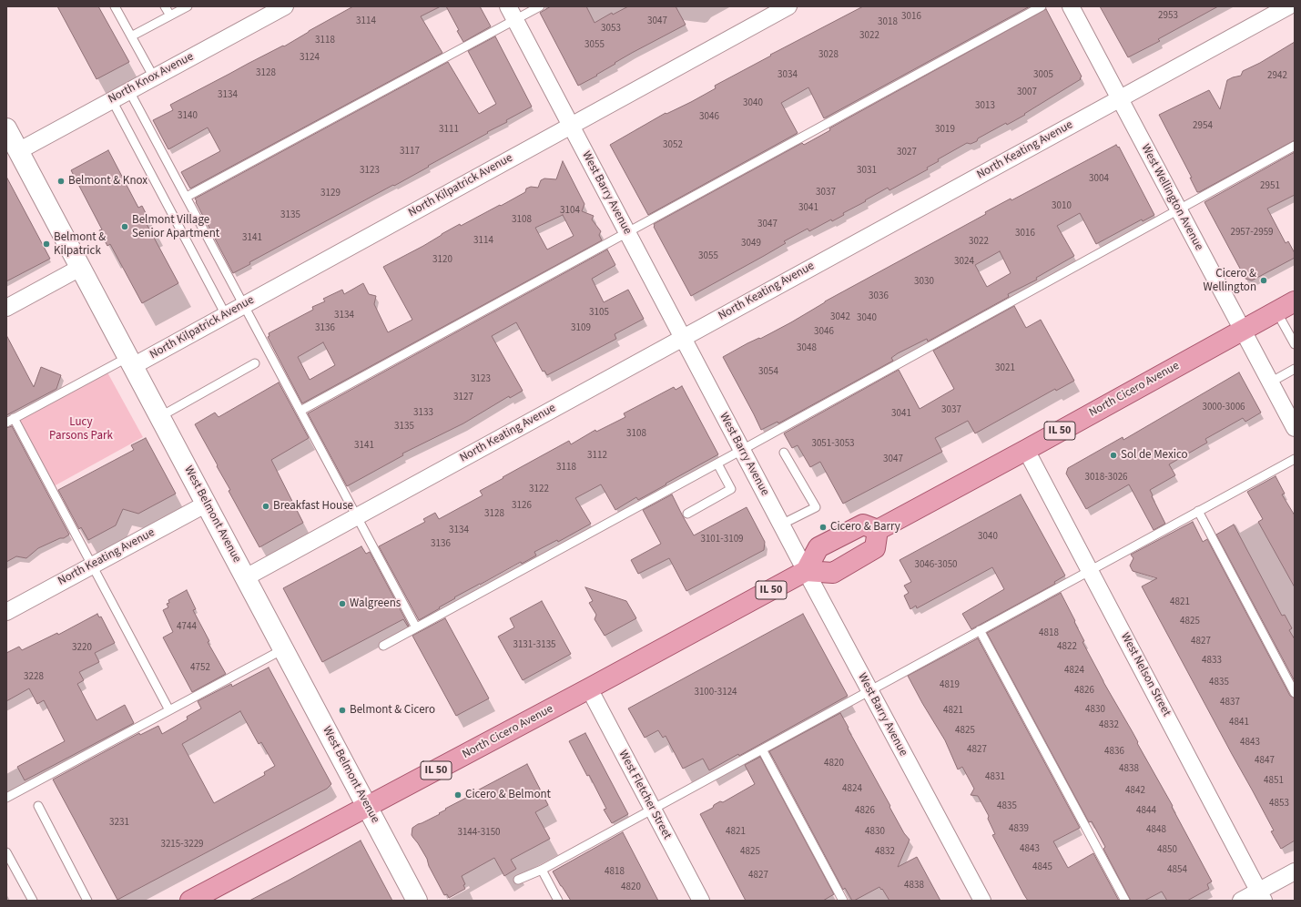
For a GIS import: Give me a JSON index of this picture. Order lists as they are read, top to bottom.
{
  "streets": {
    "main road": ["North Cicero Avenue", "IL 50", "West Belmont Avenue"],
    "street": [
      "North Knox Avenue",
      "North Keating Avenue",
      "North Kilpatrick Avenue",
      "West Barry Avenue",
      "West Wellington Avenue",
      "West Nelson Street",
      "West Fletcher Street"
    ]
  },
  "crossings": [
    ["North Knox Avenue", "West Belmont Avenue"],
    ["North Keating Avenue", "West Barry Avenue"],
    ["North Keating Avenue", "West Wellington Avenue"],
    ["North Keating Avenue", "West Belmont Avenue"],
    ["North Kilpatrick Avenue", "West Barry Avenue"],
    ["North Kilpatrick Avenue", "West Belmont Avenue"],
    ["West Barry Avenue", "North Cicero Avenue"],
    ["West Wellington Avenue", "North Cicero Avenue"],
    ["North Cicero Avenue", "West Belmont Avenue"],
    ["North Cicero Avenue", "West Nelson Street"],
    ["North Cicero Avenue", "West Fletcher Street"]
  ],
  "parks": ["Lucy Parsons Park"],
  "places": [
    "Belmont & Knox",
    "Belmont Village Senior Apartment",
    "Belmont & Kilpatrick",
    "Cicero & Wellington",
    "Sol de Mexico",
    "Breakfast House",
    "Cicero & Barry",
    "Walgreens",
    "Belmont & Cicero",
    "Cicero & Belmont"
  ],
  "house_numbers": [
    "2953",
    "3016",
    "3114",
    "3047",
    "3018",
    "3053",
    "3022",
    "3118",
    "3055",
    "3028",
    "3124",
    "3128",
    "3034",
    "3005",
    "2942",
    "3007",
    "3134",
    "3040",
    "3013",
    "3140",
    "3046",
    "2954",
    "3111",
    "3019",
    "3052",
    "3117",
    "3027",
    "3123",
    "3031",
    "3004",
    "2951",
    "3037",
    "3129",
    "3010",
    "3041",
    "3104",
    "3135",
    "3108",
    "3047",
    "2957-2959",
    "3016",
    "3141",
    "3114",
    "3022",
    "3049",
    "3055",
    "3120",
    "3024",
    "3030",
    "3036",
    "3105",
    "3134",
    "3042",
    "3040",
    "3136",
    "3109",
    "3046",
    "3048",
    "3021",
    "3054",
    "3123",
    "3127",
    "3000-3006",
    "3037",
    "3133",
    "3041",
    "3135",
    "3108",
    "3051-3053",
    "3141",
    "3112",
    "3047",
    "3118",
    "3018-3026",
    "3122",
    "3126",
    "3128",
    "3134",
    "3040",
    "3101-3109",
    "3136",
    "3046-3050",
    "4821",
    "4825",
    "4744",
    "4818",
    "4827",
    "3131-3135",
    "4822",
    "3220",
    "4833",
    "4752",
    "4824",
    "3228",
    "4835",
    "4819",
    "4826",
    "3100-3124",
    "4837",
    "4830",
    "4821",
    "4841",
    "4832",
    "4825",
    "4843",
    "4827",
    "4836",
    "4847",
    "4820",
    "4838",
    "4831",
    "4851",
    "4824",
    "4842",
    "4853",
    "4835",
    "4826",
    "4844",
    "3231",
    "4839",
    "4848",
    "4821",
    "4830",
    "3144-3150",
    "3215-3229",
    "4843",
    "4850",
    "4825",
    "4832",
    "4845",
    "4854",
    "4818",
    "4827",
    "4838",
    "4820"
  ]
}
